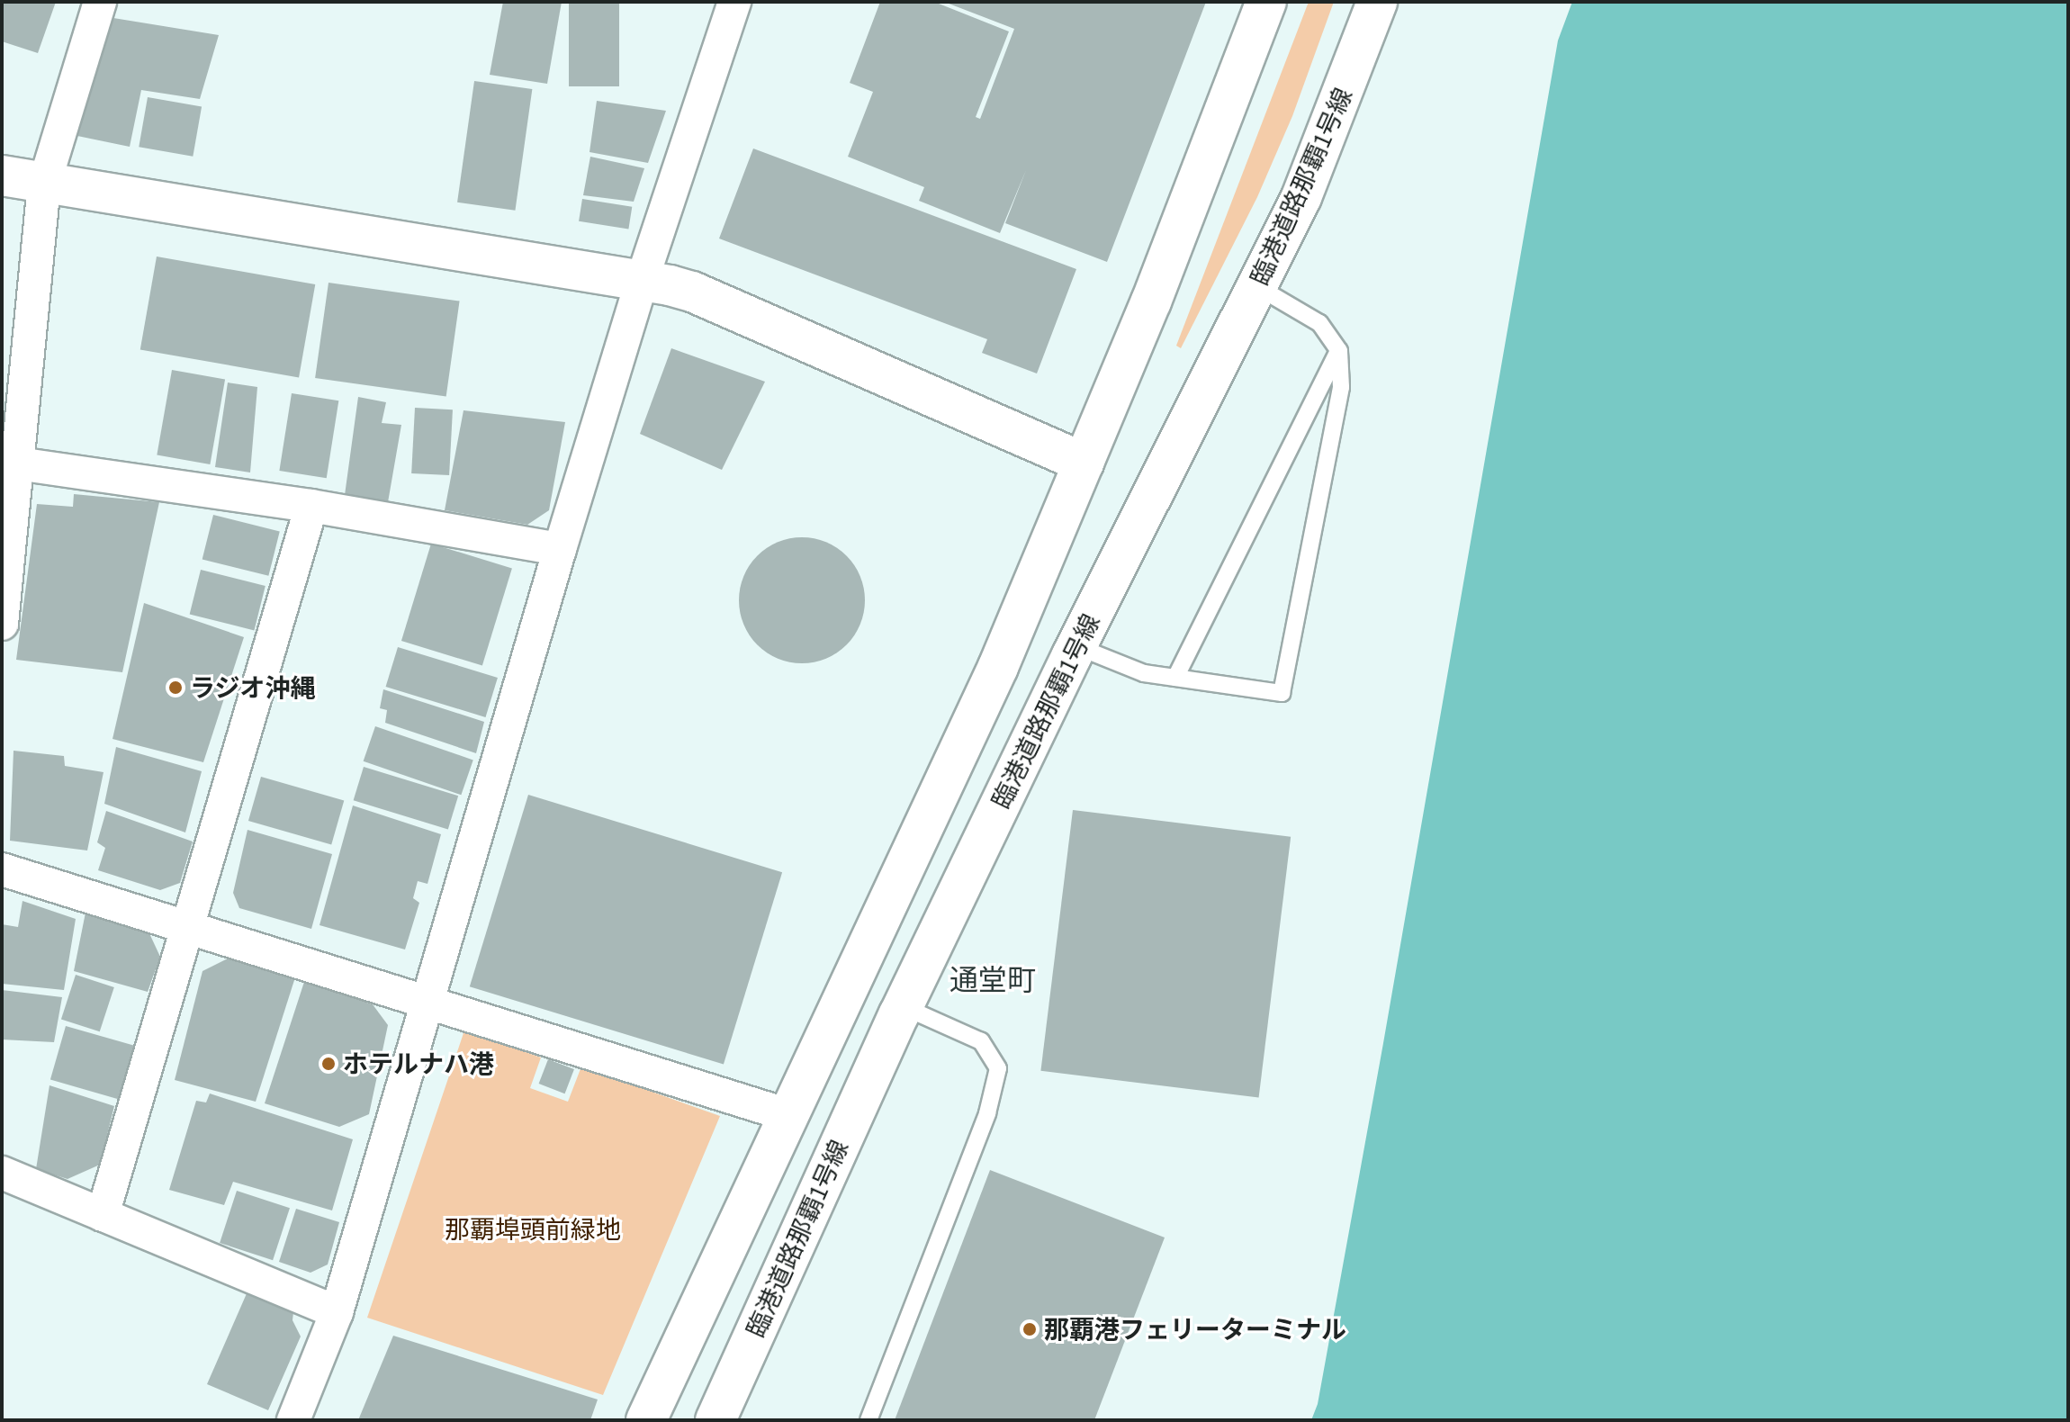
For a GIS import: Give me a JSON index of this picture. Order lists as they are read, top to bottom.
{
  "streets": {
    "street": ["臨港道路那覇1号線"]
  },
  "districts": ["通堂町"],
  "parks": ["那覇埠頭前緑地"],
  "places": ["ラジオ沖縄", "ホテルナハ港", "那覇港フェリーターミナル"]
}
